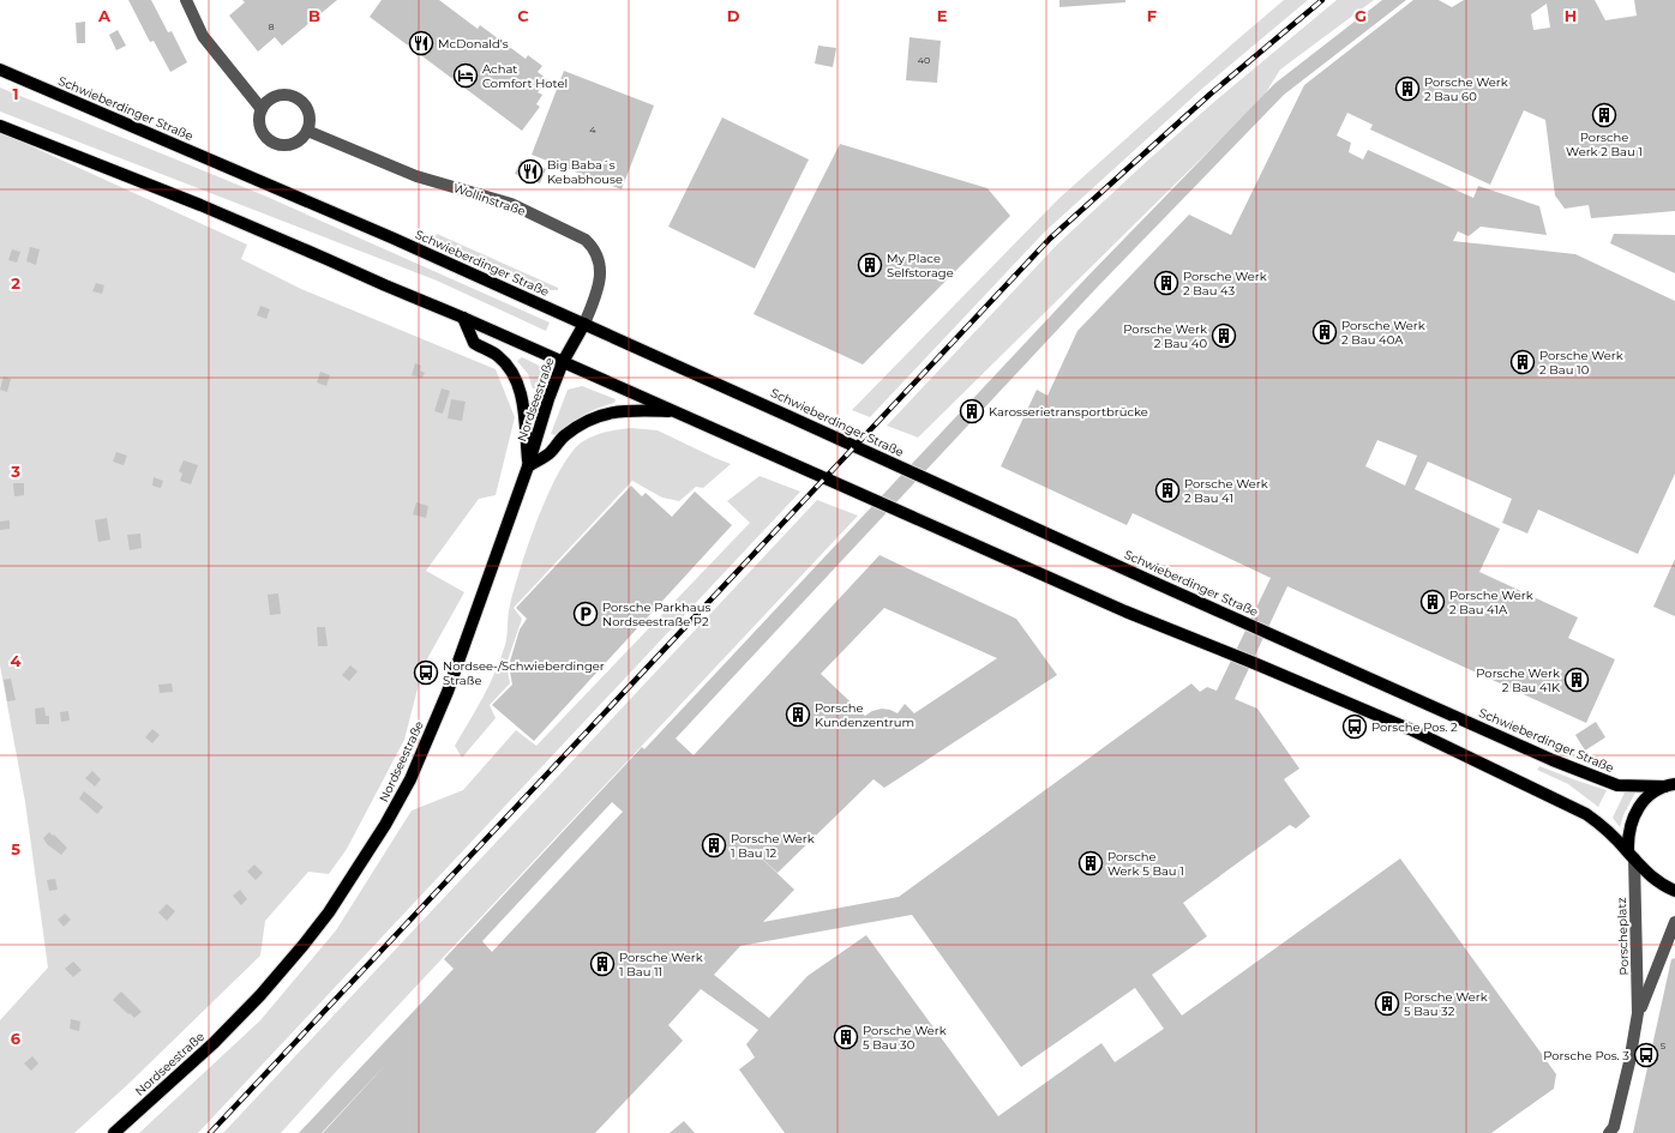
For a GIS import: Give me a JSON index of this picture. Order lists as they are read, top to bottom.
{
  "streets": {
    "main road": ["Schwieberdinger Straße", "Nordseestraße", "Porscheplatz"],
    "street": ["Wollinstraße"]
  },
  "crossings": [
    ["Schwieberdinger Straße", "Wollinstraße"],
    ["Schwieberdinger Straße", "Nordseestraße"],
    ["Schwieberdinger Straße", "Porscheplatz"],
    ["Wollinstraße", "Nordseestraße"]
  ],
  "places": {
    "restaurant": ["McDonald's", "Big Baba´s Kebabhouse"],
    "hotel": ["Achat Comfort Hotel"],
    "building": [
      "Porsche Werk 2 Bau 60",
      "Porsche Werk 2 Bau 1",
      "My Place Selfstorage",
      "Porsche Werk 2 Bau 43",
      "Porsche Werk 2 Bau 40A",
      "Porsche Werk 2 Bau 40",
      "Porsche Werk 2 Bau 10",
      "Karosserietransportbrücke",
      "Porsche Werk 2 Bau 41",
      "Porsche Werk 2 Bau 41A",
      "Porsche Werk 2 Bau 41K",
      "Porsche Kundenzentrum",
      "Porsche Werk 1 Bau 12",
      "Porsche Werk 5 Bau 1",
      "Porsche Werk 1 Bau 11",
      "Porsche Werk 5 Bau 32",
      "Porsche Werk 5 Bau 30"
    ],
    "parking": ["Porsche Parkhaus Nordseestraße P2"],
    "bus stop": ["Nordsee-/Schwieberdinger Straße", "Porsche Pos. 2", "Porsche Pos. 3"]
  },
  "house_numbers": [
    "8",
    "40",
    "4",
    "5"
  ],
  "grid": {
    "columns": [
      "A",
      "B",
      "C",
      "D",
      "E",
      "F",
      "G",
      "H"
    ],
    "rows": [
      "1",
      "2",
      "3",
      "4",
      "5",
      "6"
    ]
  }
}
